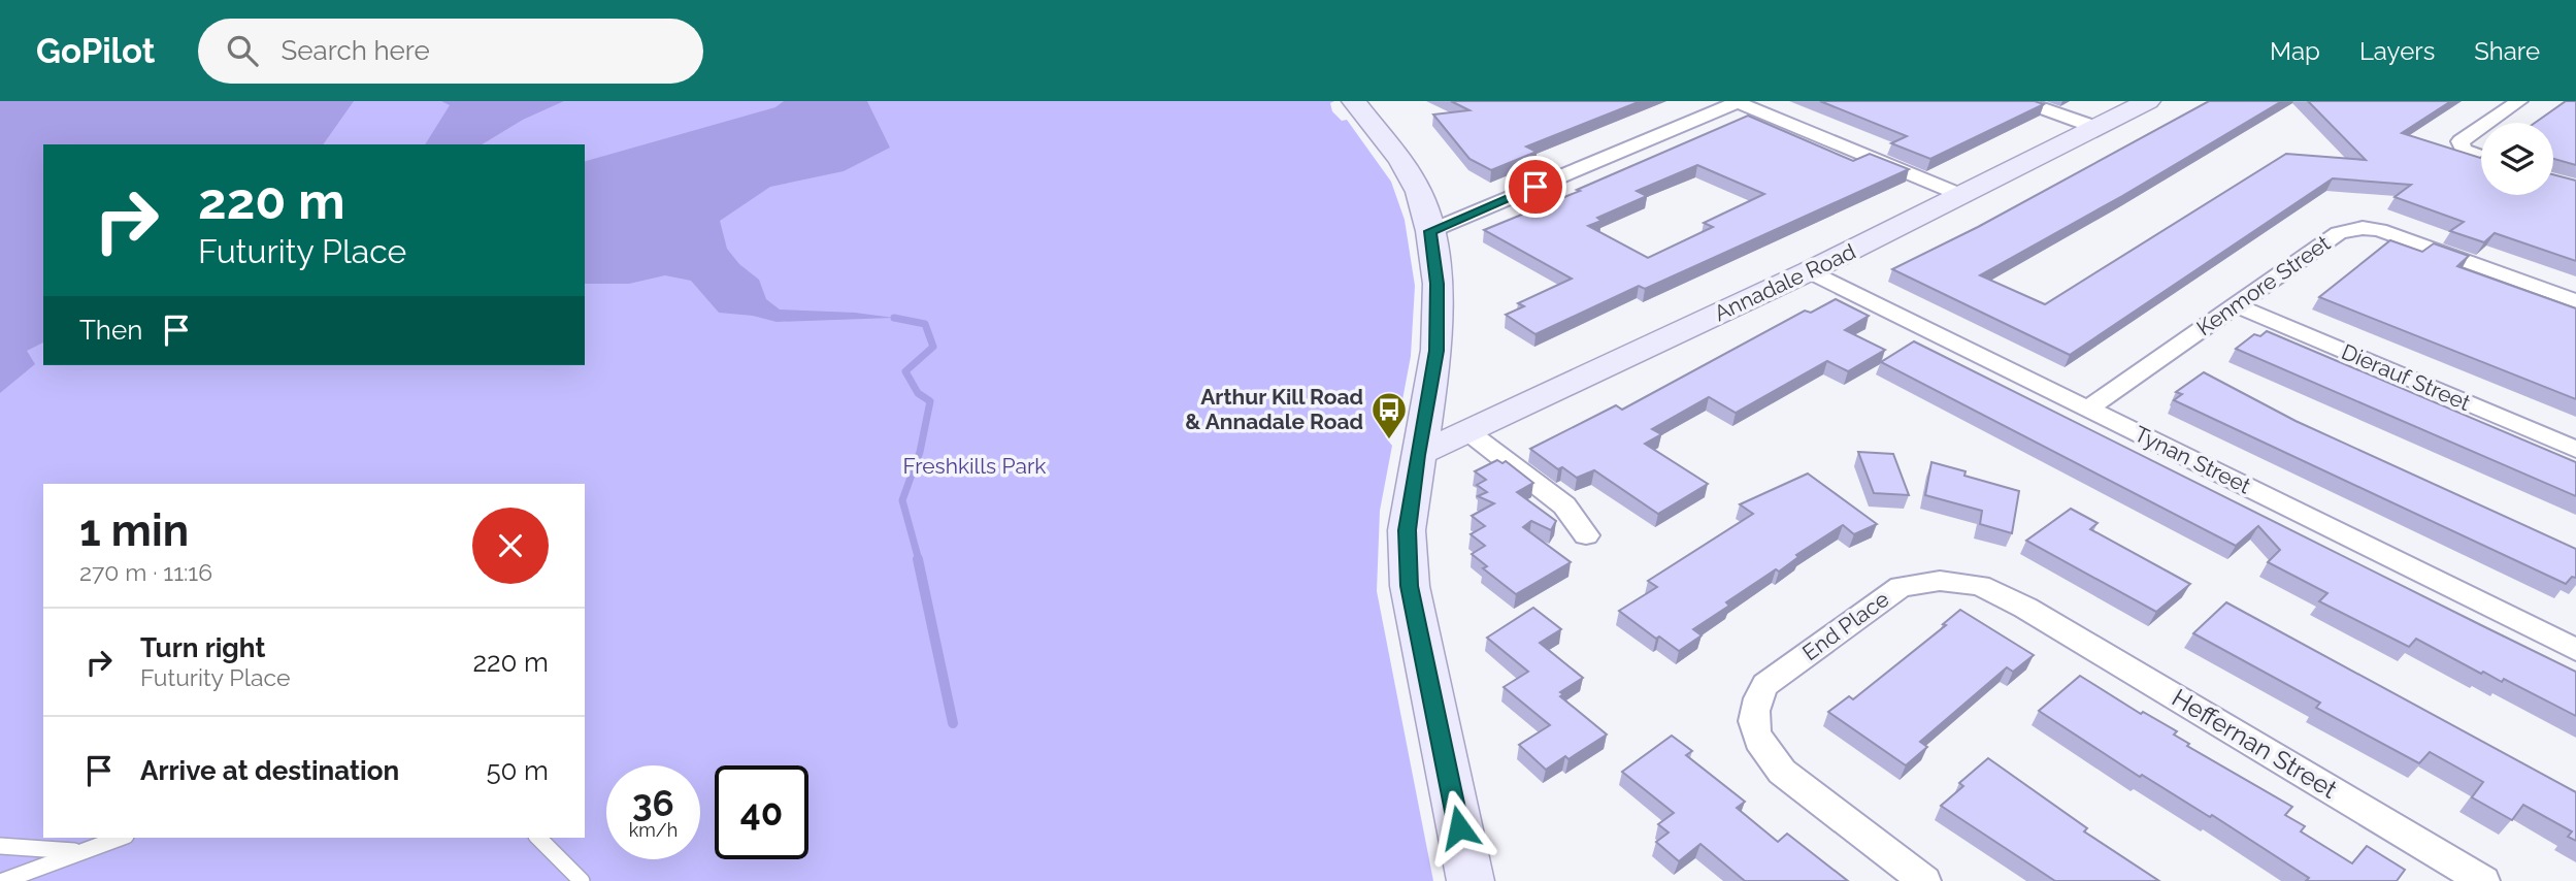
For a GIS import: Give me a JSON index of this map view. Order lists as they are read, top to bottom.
{
  "streets": {
    "street": [
      "Annadale Road",
      "Kenmore Street",
      "Dierauf Street",
      "Tynan Street",
      "End Place",
      "Heffernan Street"
    ]
  },
  "crossings": [
    ["Annadale Road", "Tynan Street"],
    ["Kenmore Street", "Dierauf Street"],
    ["Kenmore Street", "Tynan Street"],
    ["End Place", "Heffernan Street"]
  ],
  "parks": ["Freshkills Park"],
  "places": {
    "bus stop": ["Arthur Kill Road & Annadale Road"]
  },
  "page": {
    "header": "GoPilot",
    "search": "Search here",
    "nav": ["Map", "Layers", "Share"],
    "turn": ["220 m", "Futurity Place"],
    "then": "Then",
    "heading": ["1 min", "270 m · 11:16"],
    "list": [
      {
        "name": "Turn right",
        "note": "Futurity Place",
        "value": "220 m"
      },
      {
        "name": "Arrive at destination",
        "value": "50 m"
      }
    ],
    "speed": "36 km/h",
    "limit": "40"
  }
}
